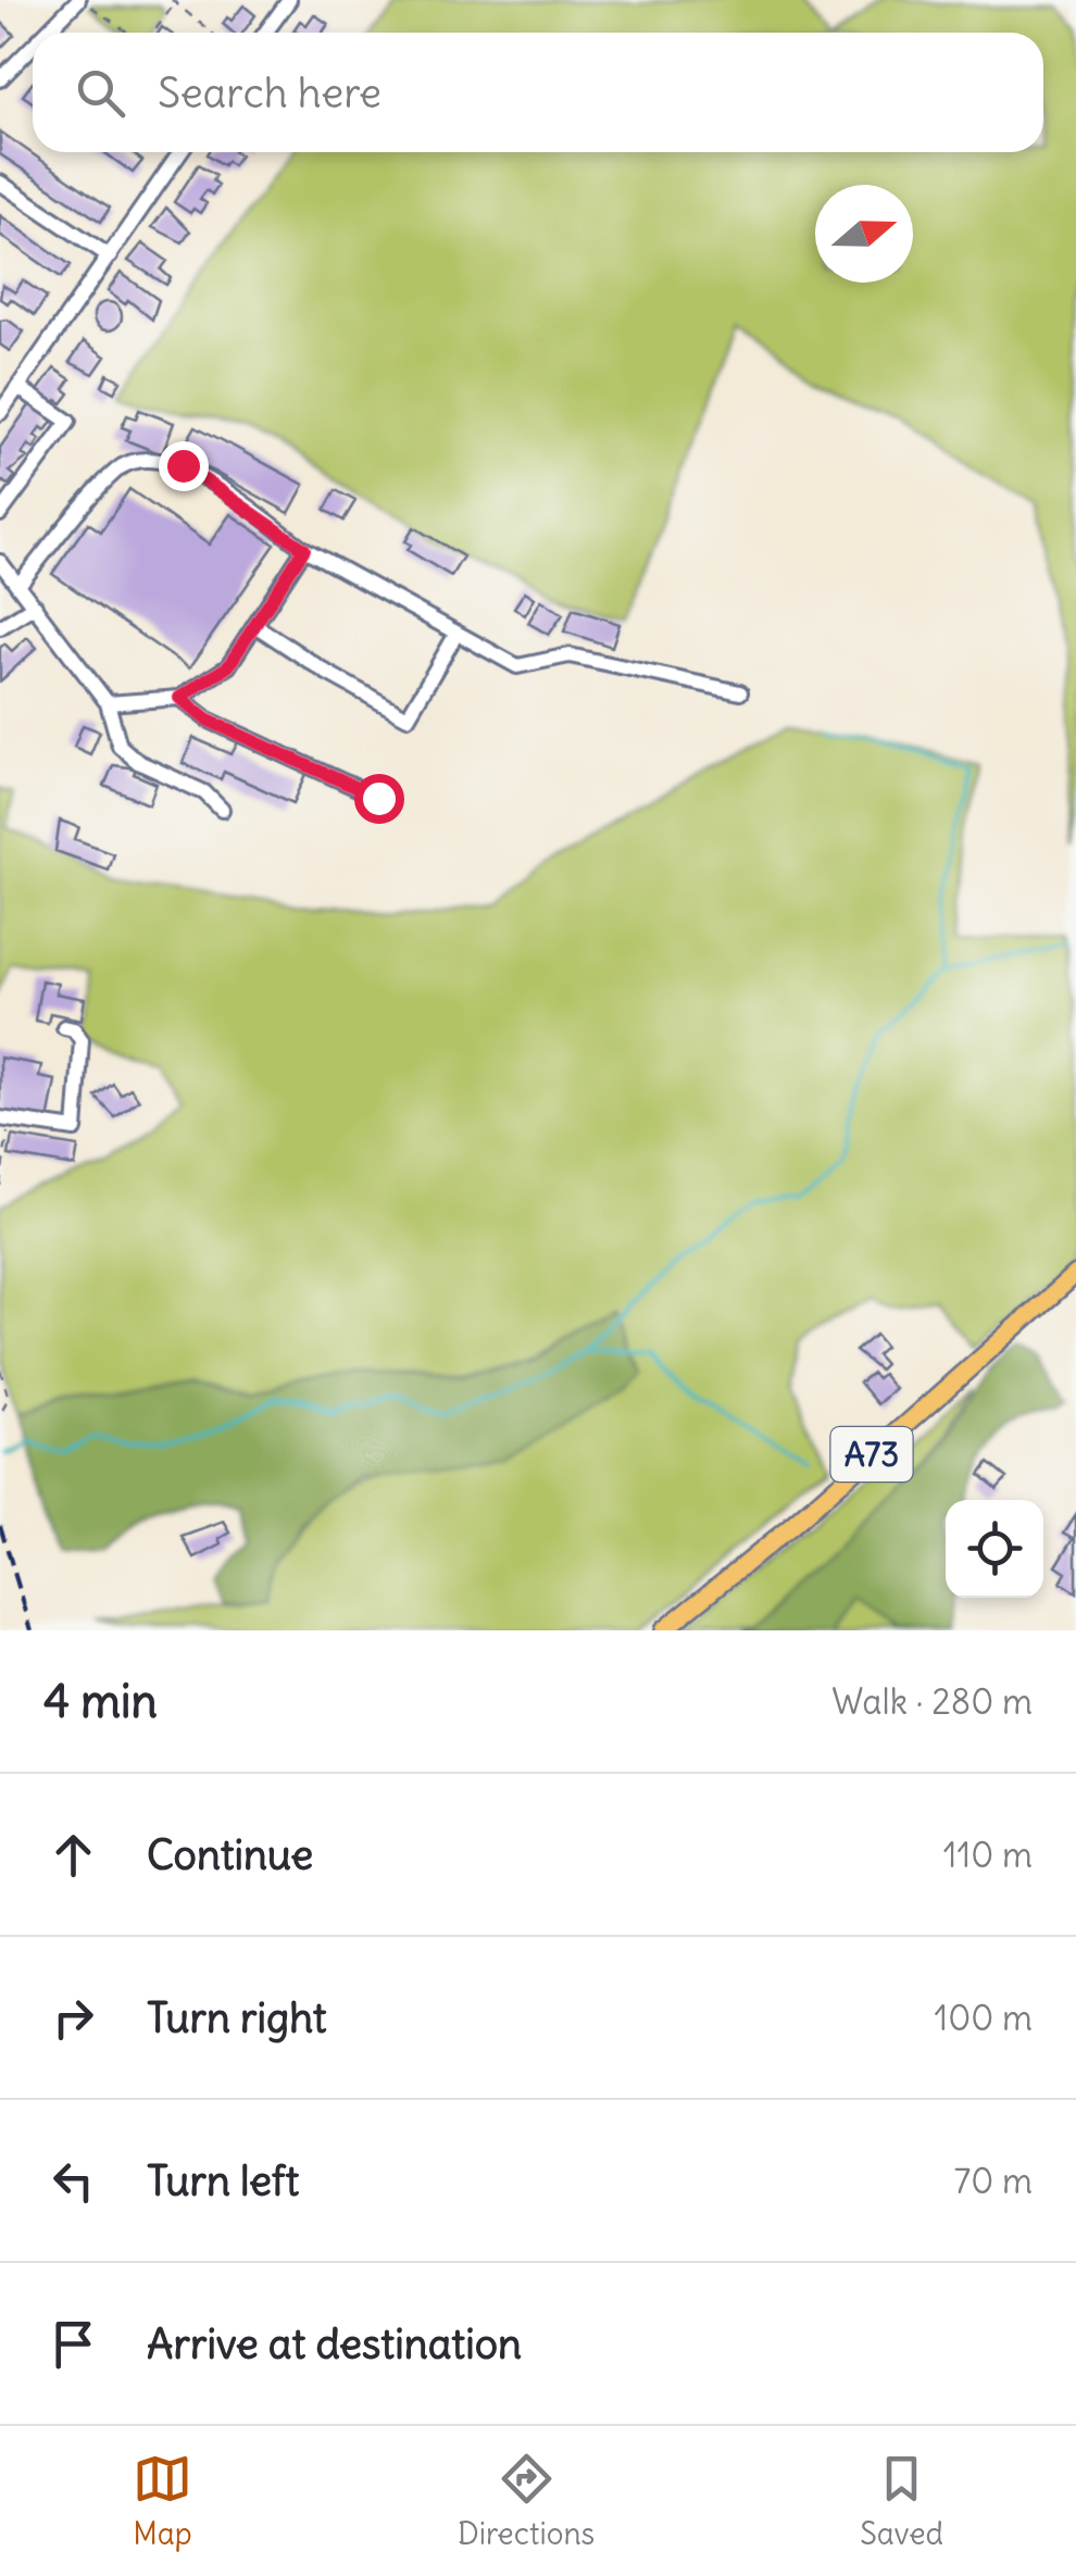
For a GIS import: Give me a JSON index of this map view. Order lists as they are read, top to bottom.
{
  "streets": {
    "main road": ["A73"]
  },
  "north": "right",
  "page": {
    "search": "Search here",
    "heading": ["4 min", "Walk · 280 m"],
    "list": [
      ["Continue", "110 m"],
      ["Turn right", "100 m"],
      ["Turn left", "70 m"],
      "Arrive at destination"
    ],
    "nav": ["Map", "Directions", "Saved"]
  }
}
